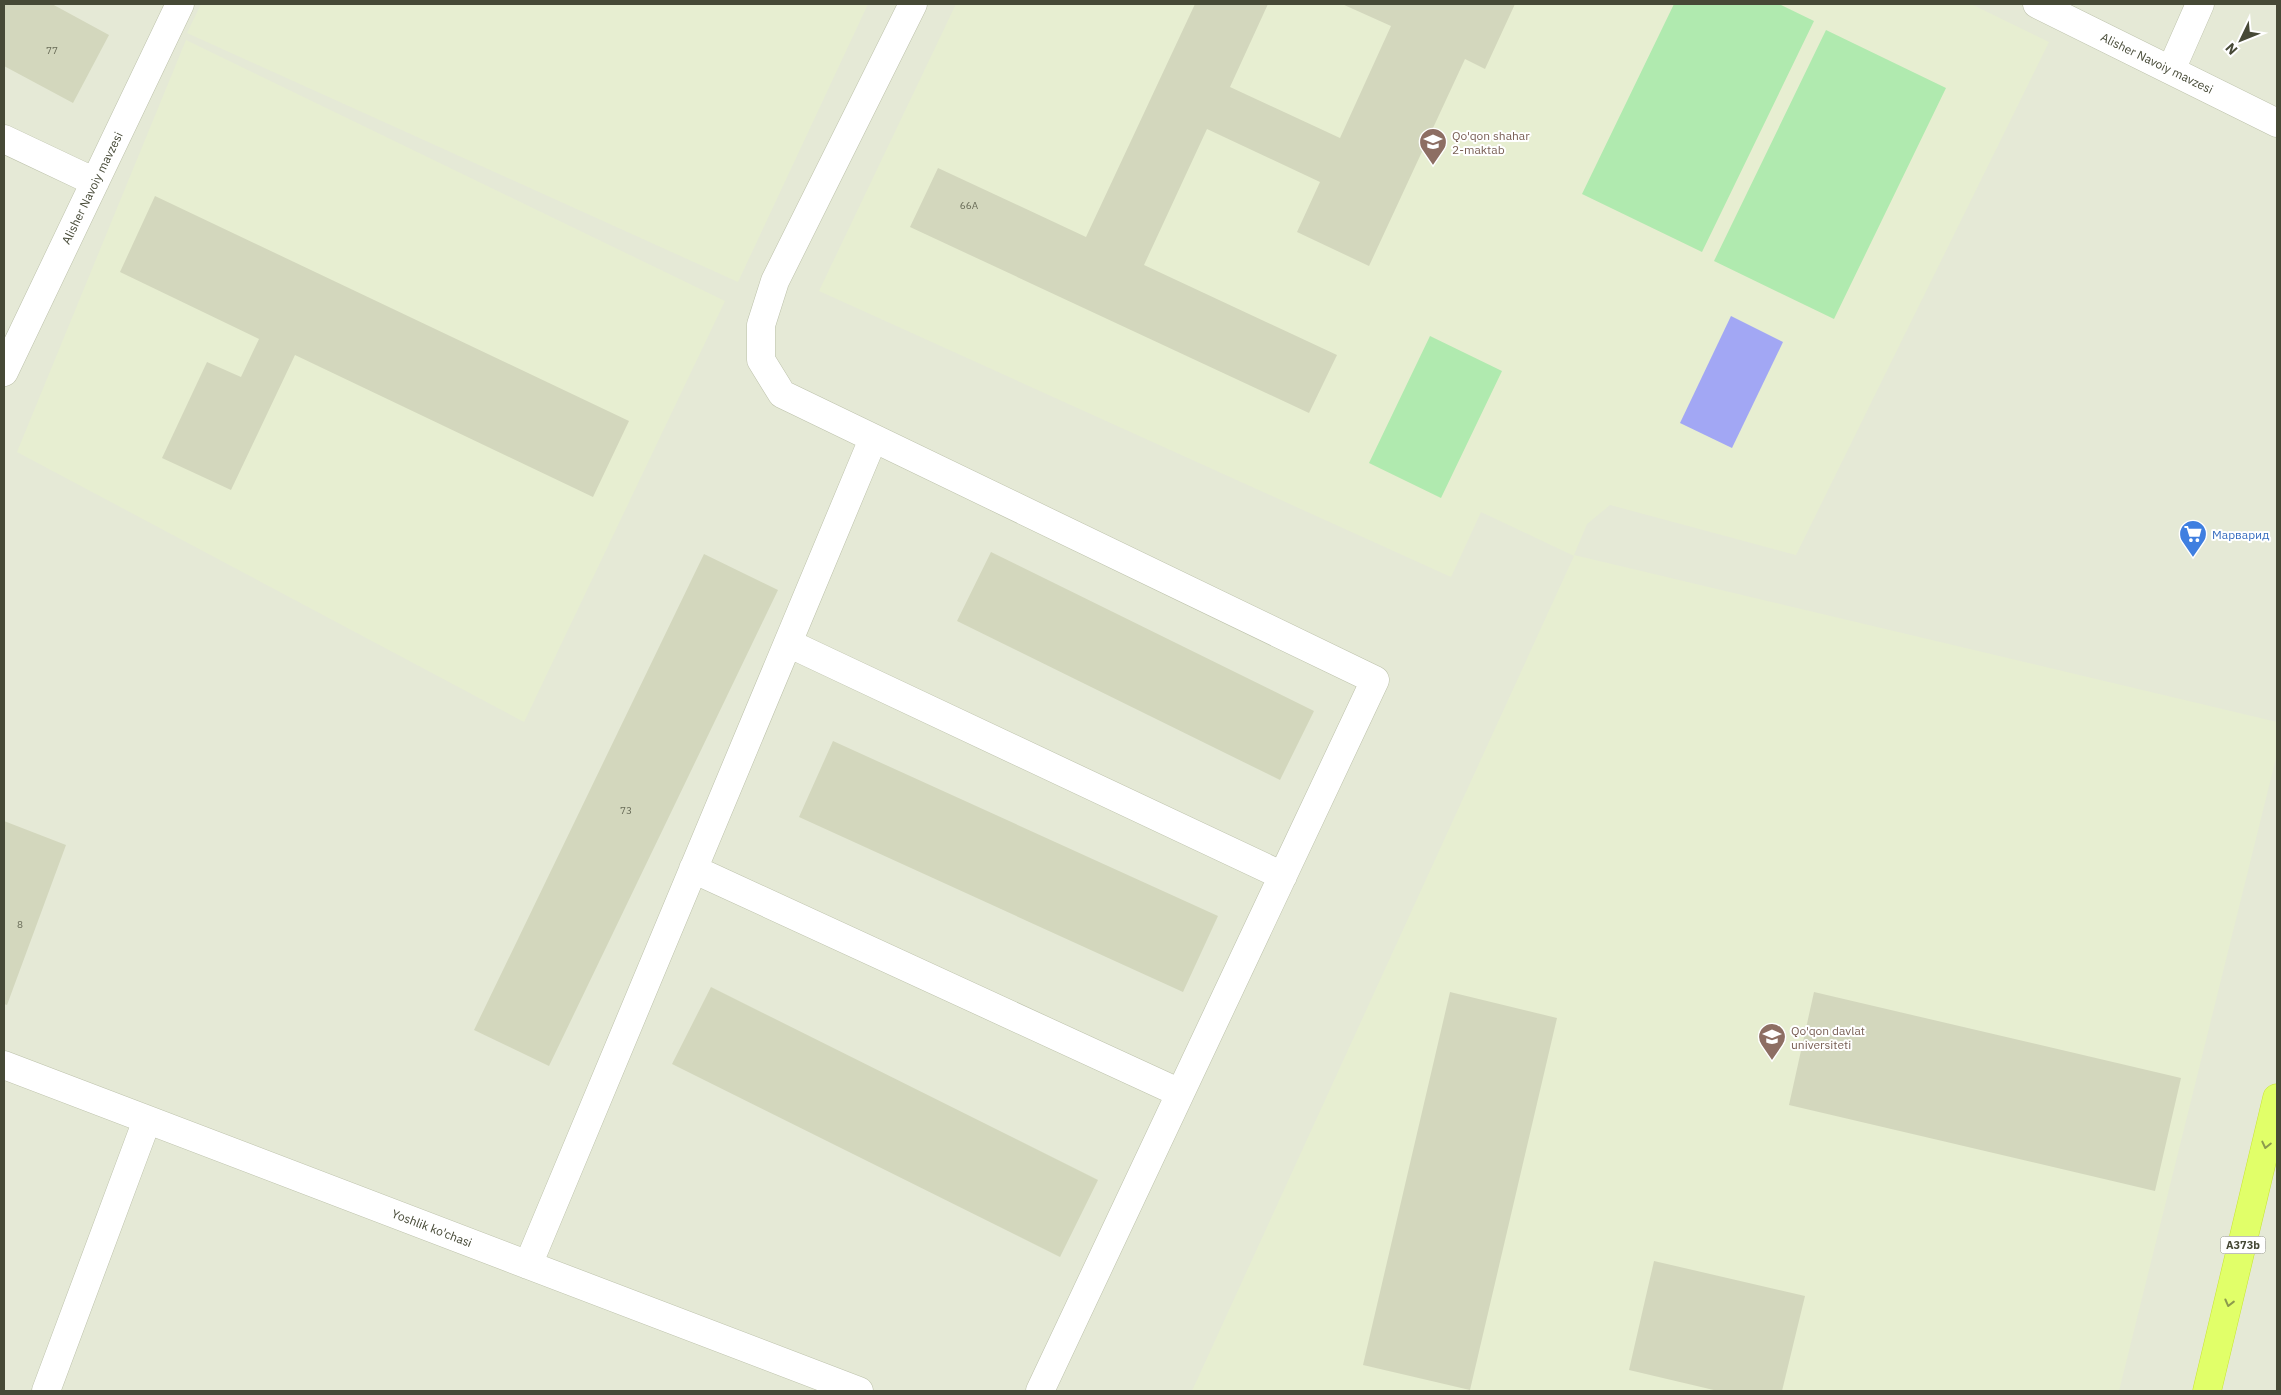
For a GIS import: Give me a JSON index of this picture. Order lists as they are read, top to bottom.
{
  "streets": {
    "highway": ["A373b"],
    "street": ["Alisher Navoiy mavzesi", "Yoshlik ko'chasi"]
  },
  "places": {
    "school or university": ["Qo'qon shahar 2-maktab", "Qo'qon davlat universiteti"],
    "supermarket": ["Марварид"]
  },
  "house_numbers": [
    "77",
    "66A",
    "73",
    "8"
  ],
  "north": "bottom left"
}
